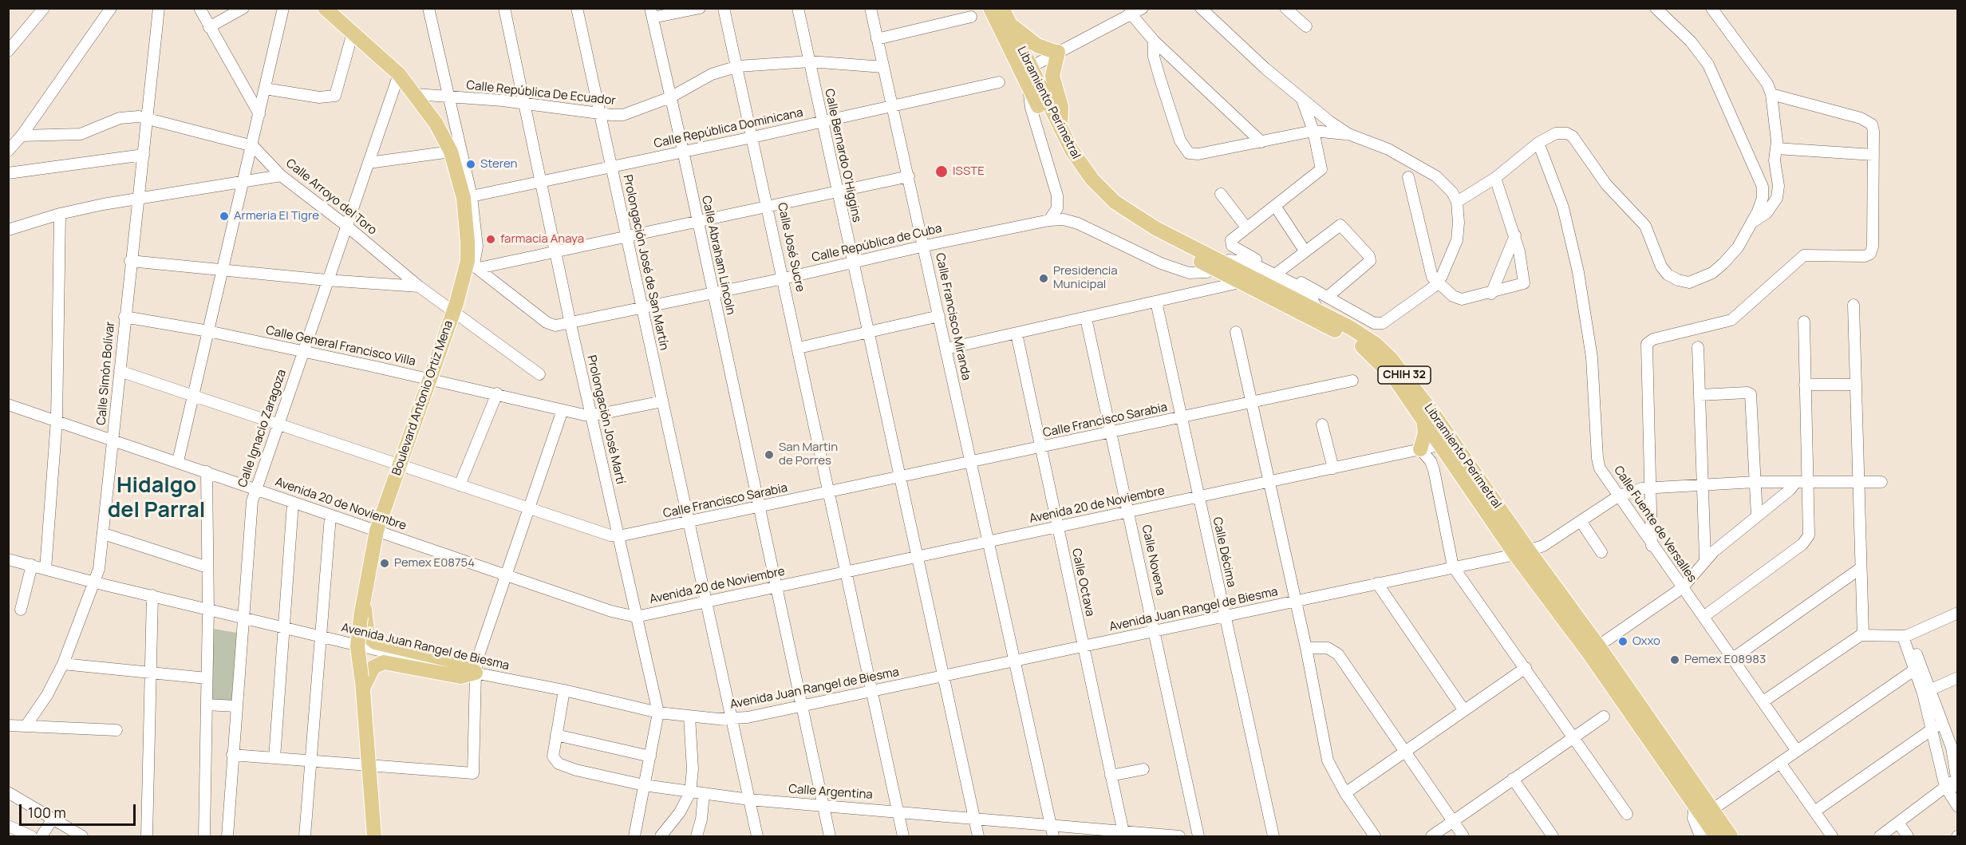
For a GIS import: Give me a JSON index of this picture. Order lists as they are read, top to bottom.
{
  "streets": {
    "main road": ["Libramiento Perimetral", "CHIH 32", "Boulevard Antonio Ortiz Mena"],
    "street": [
      "Calle República De Ecuador",
      "Calle República Dominicana",
      "Calle Bernardo O'Higgins",
      "Calle Arroyo del Toro",
      "Calle República de Cuba",
      "Calle José Sucre",
      "Calle Abraham Lincoln",
      "Prolongación José de San Martín",
      "Calle Francisco Miranda",
      "Calle General Francisco Villa",
      "Calle Simón Bolívar",
      "Prolongación José Martí",
      "Calle Francisco Sarabia",
      "Calle Ignacio Zaragoza",
      "Avenida 20 de Noviembre",
      "Calle Fuente de Versalles",
      "Calle Décima",
      "Calle Novena",
      "Calle Octava",
      "Avenida Juan Rangel de Biesma",
      "Calle Argentina"
    ]
  },
  "crossings": [
    ["Calle República De Ecuador", "Calle Bernardo O'Higgins"],
    ["Calle República De Ecuador", "Calle José Sucre"],
    ["Calle República De Ecuador", "Calle Abraham Lincoln"],
    ["Calle República De Ecuador", "Prolongación José de San Martín"],
    ["Calle República De Ecuador", "Calle Francisco Miranda"],
    ["Calle República De Ecuador", "Boulevard Antonio Ortiz Mena"],
    ["Calle República De Ecuador", "Prolongación José Martí"],
    ["Libramiento Perimetral", "Calle República de Cuba"],
    ["Libramiento Perimetral", "Avenida 20 de Noviembre"],
    ["Libramiento Perimetral", "Avenida Juan Rangel de Biesma"],
    ["Calle República Dominicana", "Calle Bernardo O'Higgins"],
    ["Calle República Dominicana", "Calle José Sucre"],
    ["Calle República Dominicana", "Calle Abraham Lincoln"],
    ["Calle República Dominicana", "Prolongación José de San Martín"],
    ["Calle República Dominicana", "Calle Francisco Miranda"],
    ["Calle República Dominicana", "Boulevard Antonio Ortiz Mena"],
    ["Calle República Dominicana", "Prolongación José Martí"],
    ["Calle Bernardo O'Higgins", "Calle República de Cuba"],
    ["Calle Bernardo O'Higgins", "Calle Francisco Sarabia"],
    ["Calle Bernardo O'Higgins", "Avenida 20 de Noviembre"],
    ["Calle Bernardo O'Higgins", "Avenida Juan Rangel de Biesma"],
    ["Calle Bernardo O'Higgins", "Calle Argentina"],
    ["Calle Arroyo del Toro", "Calle Ignacio Zaragoza"],
    ["Calle República de Cuba", "Calle José Sucre"],
    ["Calle República de Cuba", "Calle Abraham Lincoln"],
    ["Calle República de Cuba", "Prolongación José de San Martín"],
    ["Calle República de Cuba", "Calle Francisco Miranda"],
    ["Calle República de Cuba", "Boulevard Antonio Ortiz Mena"],
    ["Calle República de Cuba", "Prolongación José Martí"],
    ["Calle José Sucre", "Calle Francisco Sarabia"],
    ["Calle José Sucre", "Avenida 20 de Noviembre"],
    ["Calle José Sucre", "Avenida Juan Rangel de Biesma"],
    ["Calle José Sucre", "Calle Argentina"],
    ["Calle Abraham Lincoln", "Calle Francisco Sarabia"],
    ["Calle Abraham Lincoln", "Avenida 20 de Noviembre"],
    ["Calle Abraham Lincoln", "Avenida Juan Rangel de Biesma"],
    ["Calle Abraham Lincoln", "Calle Argentina"],
    ["Prolongación José de San Martín", "Calle General Francisco Villa"],
    ["Prolongación José de San Martín", "Calle Francisco Sarabia"],
    ["Prolongación José de San Martín", "Avenida 20 de Noviembre"],
    ["Prolongación José de San Martín", "Avenida Juan Rangel de Biesma"],
    ["Prolongación José de San Martín", "Calle Argentina"],
    ["Calle Francisco Miranda", "Calle Francisco Sarabia"],
    ["Calle Francisco Miranda", "Avenida 20 de Noviembre"],
    ["Calle Francisco Miranda", "Avenida Juan Rangel de Biesma"],
    ["Calle Francisco Miranda", "Calle Argentina"],
    ["Calle General Francisco Villa", "Calle Simón Bolívar"],
    ["Calle General Francisco Villa", "Boulevard Antonio Ortiz Mena"],
    ["Calle General Francisco Villa", "Prolongación José Martí"],
    ["Calle General Francisco Villa", "Calle Ignacio Zaragoza"],
    ["Calle Simón Bolívar", "Calle Francisco Sarabia"],
    ["Calle Simón Bolívar", "Avenida 20 de Noviembre"],
    ["Calle Simón Bolívar", "Avenida Juan Rangel de Biesma"],
    ["Boulevard Antonio Ortiz Mena", "Calle Francisco Sarabia"],
    ["Boulevard Antonio Ortiz Mena", "Calle Ignacio Zaragoza"],
    ["Boulevard Antonio Ortiz Mena", "Avenida 20 de Noviembre"],
    ["Prolongación José Martí", "Calle Francisco Sarabia"],
    ["Prolongación José Martí", "Avenida 20 de Noviembre"],
    ["Prolongación José Martí", "Avenida Juan Rangel de Biesma"],
    ["Prolongación José Martí", "Calle Argentina"],
    ["Calle Francisco Sarabia", "Calle Ignacio Zaragoza"],
    ["Calle Francisco Sarabia", "Calle Décima"],
    ["Calle Francisco Sarabia", "Calle Novena"],
    ["Calle Francisco Sarabia", "Calle Octava"],
    ["Calle Ignacio Zaragoza", "Avenida 20 de Noviembre"],
    ["Calle Ignacio Zaragoza", "Avenida Juan Rangel de Biesma"],
    ["Avenida 20 de Noviembre", "Calle Décima"],
    ["Avenida 20 de Noviembre", "Calle Novena"],
    ["Avenida 20 de Noviembre", "Calle Octava"],
    ["Calle Fuente de Versalles", "Avenida Juan Rangel de Biesma"],
    ["Calle Décima", "Avenida Juan Rangel de Biesma"],
    ["Calle Novena", "Avenida Juan Rangel de Biesma"],
    ["Calle Octava", "Avenida Juan Rangel de Biesma"],
    ["Calle Octava", "Calle Argentina"],
    ["Avenida Juan Rangel de Biesma", "Calle Argentina"]
  ],
  "districts": ["Hidalgo del Parral"],
  "places": [
    "Steren",
    "ISSTE",
    "Armeria El Tigre",
    "farmacia Anaya",
    "Presidencia Municipal",
    "San Martin de Porres",
    "Pemex E08754",
    "Oxxo",
    "Pemex E08983"
  ],
  "scale_bar": "100 m"
}
